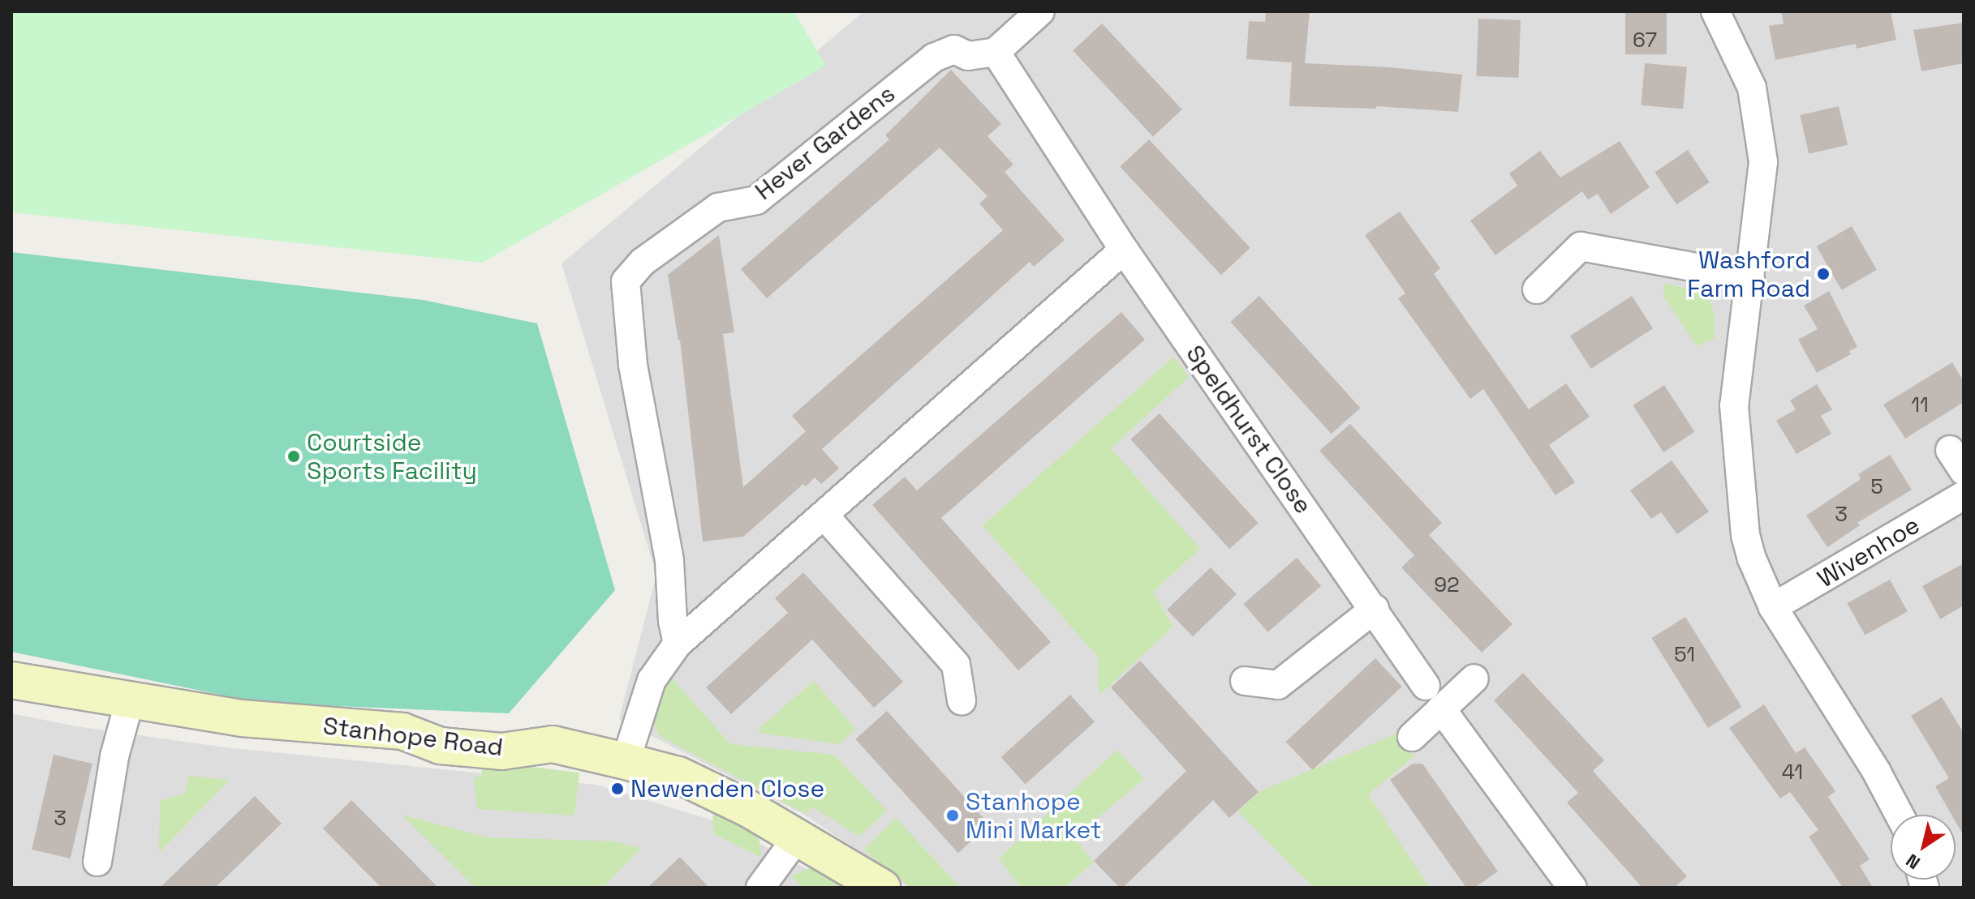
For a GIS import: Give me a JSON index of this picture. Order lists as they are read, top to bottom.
{
  "streets": {
    "street": [
      "Hever Gardens",
      "Speldhurst Close",
      "Wivenhoe",
      "Stanhope Road"
    ]
  },
  "crossings": [
    ["Hever Gardens", "Speldhurst Close"]
  ],
  "places": [
    "Washford Farm Road",
    "Courtside Sports Facility",
    "Newenden Close",
    "Stanhope Mini Market"
  ],
  "house_numbers": [
    "67",
    "11",
    "5",
    "3",
    "92",
    "51",
    "41",
    "3"
  ],
  "north": "bottom left"
}
